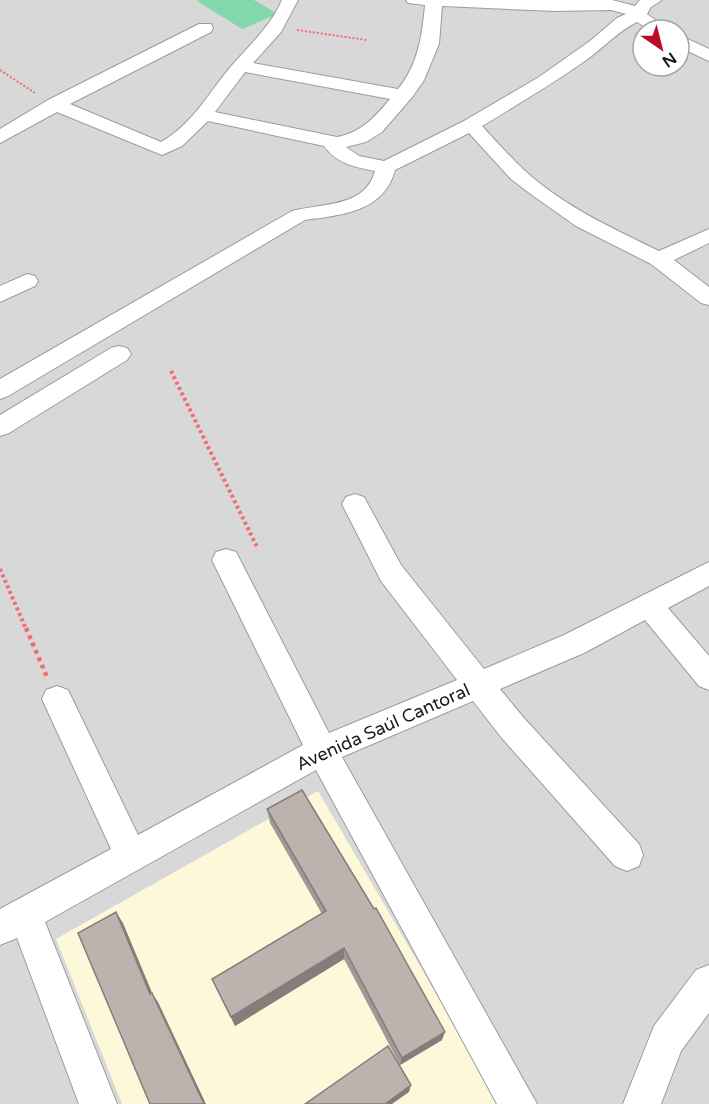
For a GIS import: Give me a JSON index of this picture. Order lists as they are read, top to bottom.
{
  "streets": {
    "street": ["Avenida Saúl Cantoral"]
  },
  "north": "bottom right"
}
